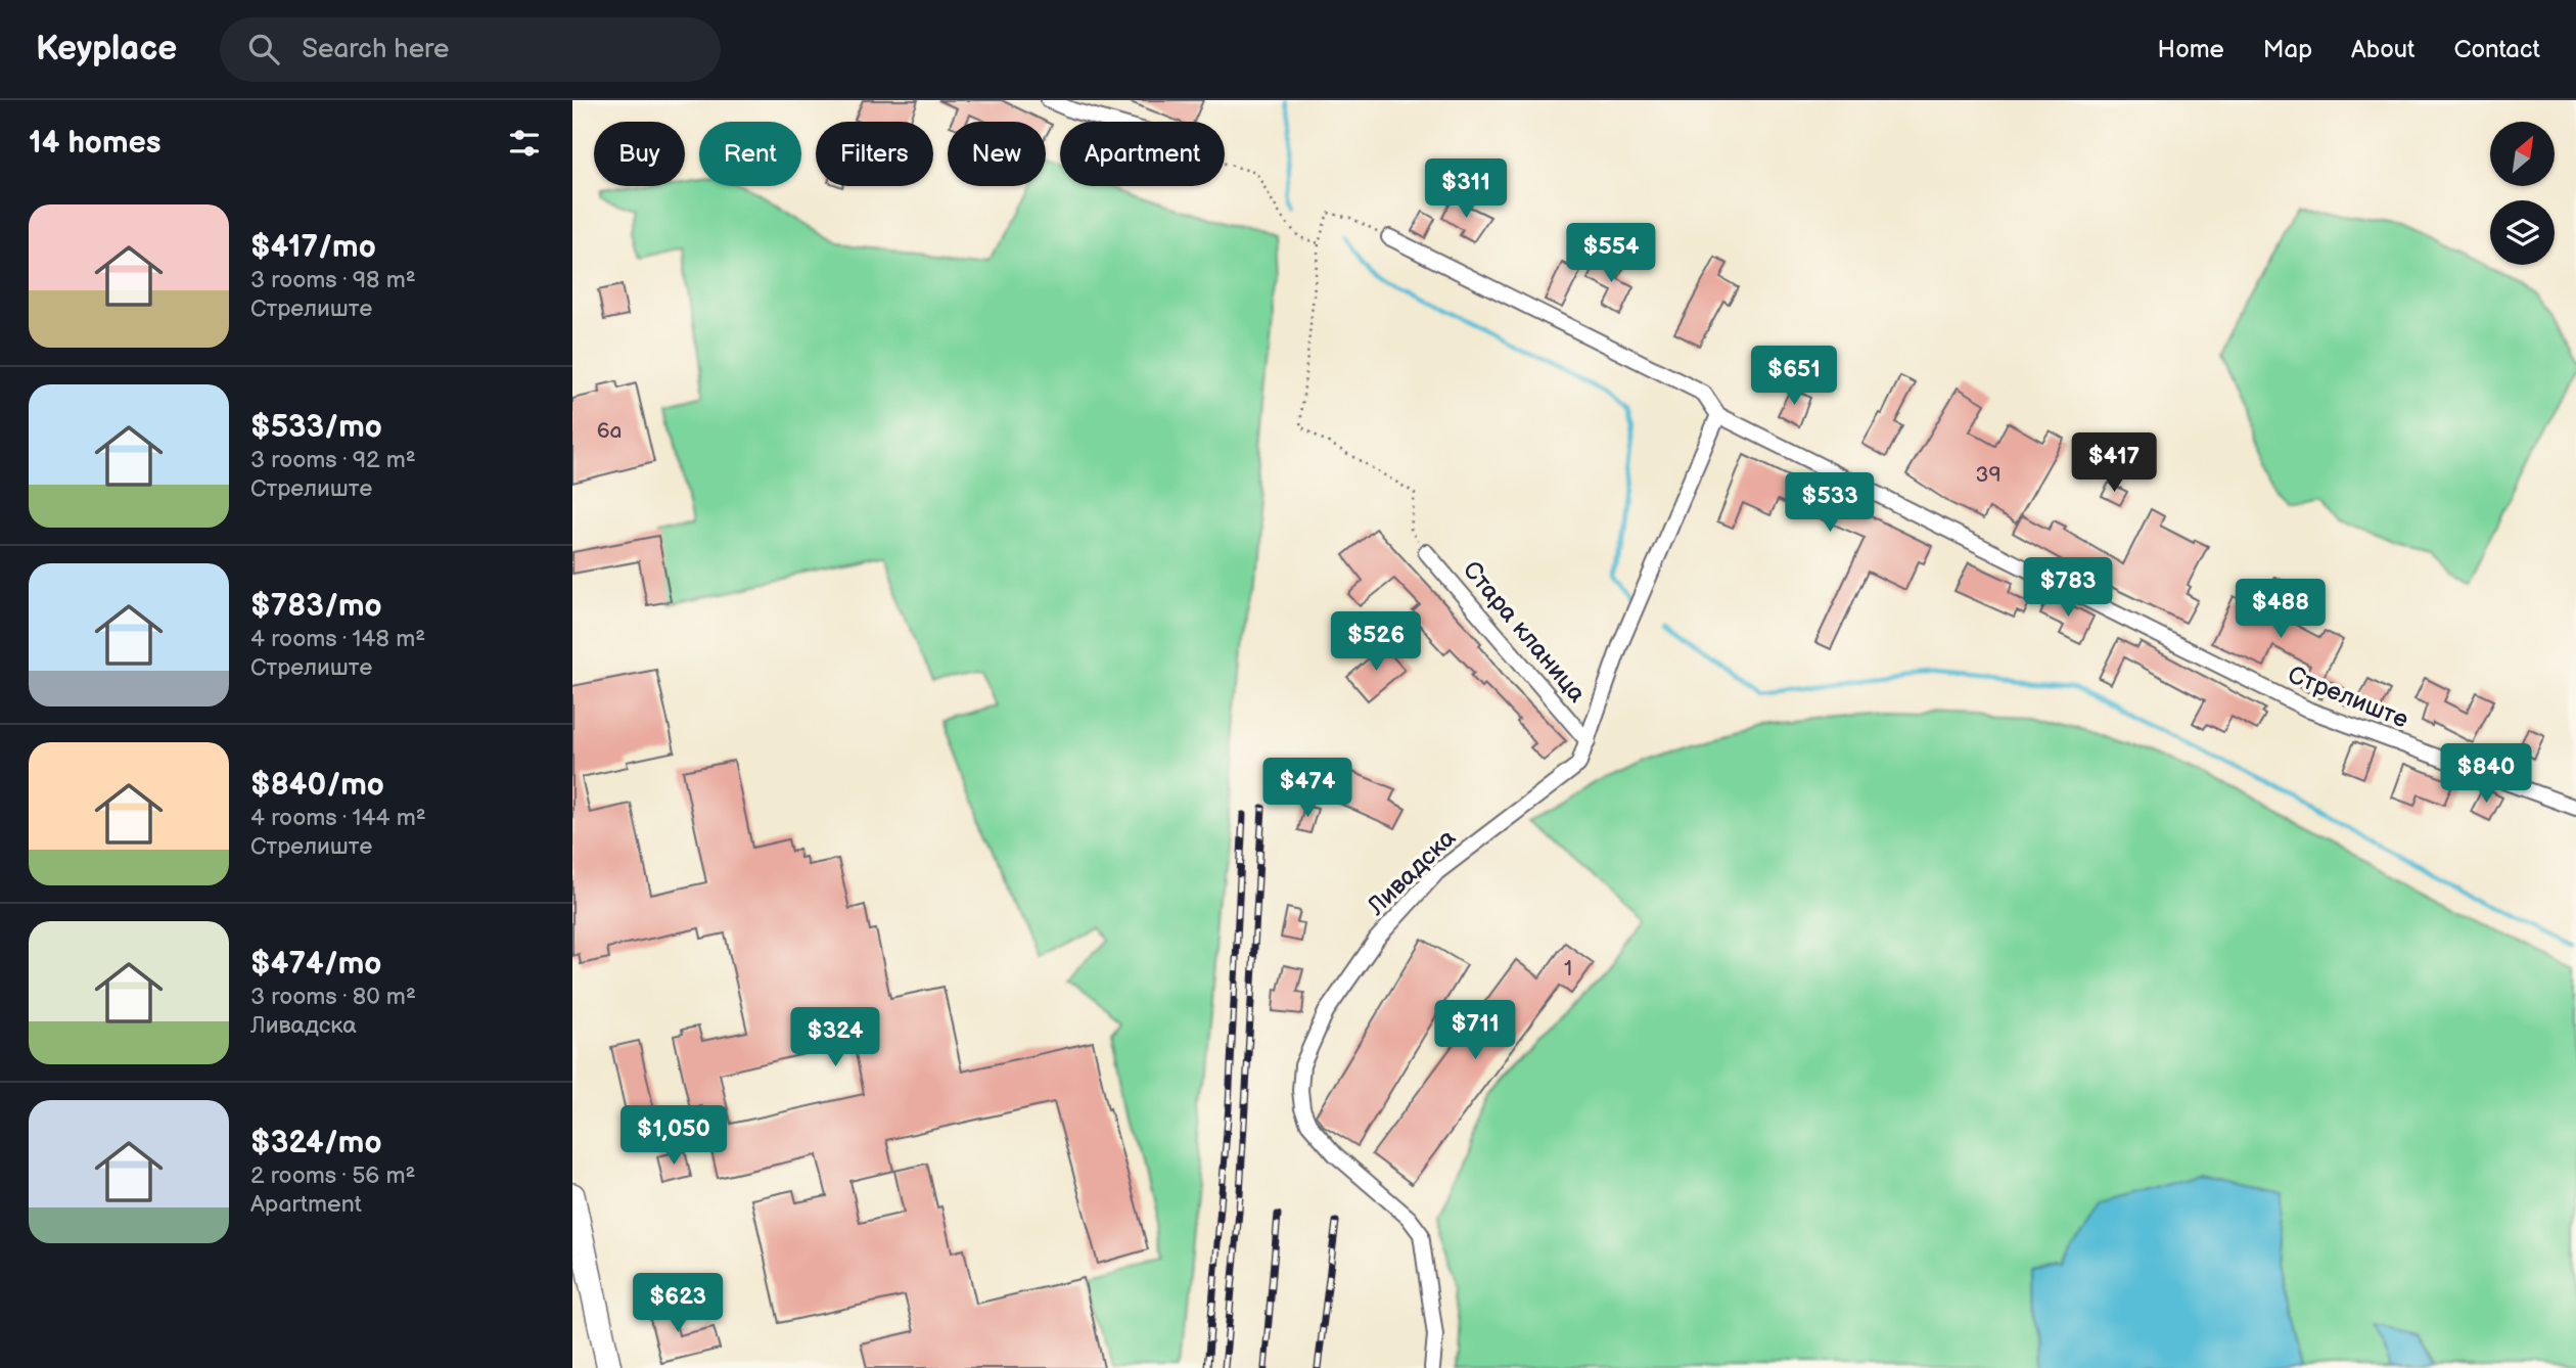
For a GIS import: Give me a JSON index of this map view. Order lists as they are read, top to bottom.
{
  "streets": {
    "street": ["Стара кланица", "Стрелиште", "Ливадска"]
  },
  "crossings": [
    ["Стара кланица", "Ливадска"],
    ["Стрелиште", "Ливадска"]
  ],
  "house_numbers": ["6a", "39", "1"],
  "north": "top right",
  "page": {
    "header": "Keyplace",
    "search": "Search here",
    "nav": [
      "Home",
      "Map",
      "About",
      "Contact"
    ],
    "heading": "14 homes",
    "chip": [
      "Buy",
      "Rent",
      "Filters",
      "New",
      "Apartment"
    ],
    "price": [
      "$311",
      "$554",
      "$651",
      "$417",
      "$533",
      "$783",
      "$488",
      "$526",
      "$840",
      "$474",
      "$711",
      "$324",
      "$1,050",
      "$623"
    ],
    "list": [
      {
        "name": "$417/mo",
        "note": "3 rooms · 98 m² · Стрелиште"
      },
      {
        "name": "$533/mo",
        "note": "3 rooms · 92 m² · Стрелиште"
      },
      {
        "name": "$783/mo",
        "note": "4 rooms · 148 m² · Стрелиште"
      },
      {
        "name": "$840/mo",
        "note": "4 rooms · 144 m² · Стрелиште"
      },
      {
        "name": "$474/mo",
        "note": "3 rooms · 80 m² · Ливадска"
      },
      {
        "name": "$324/mo",
        "note": "2 rooms · 56 m² · Apartment"
      }
    ]
  }
}
